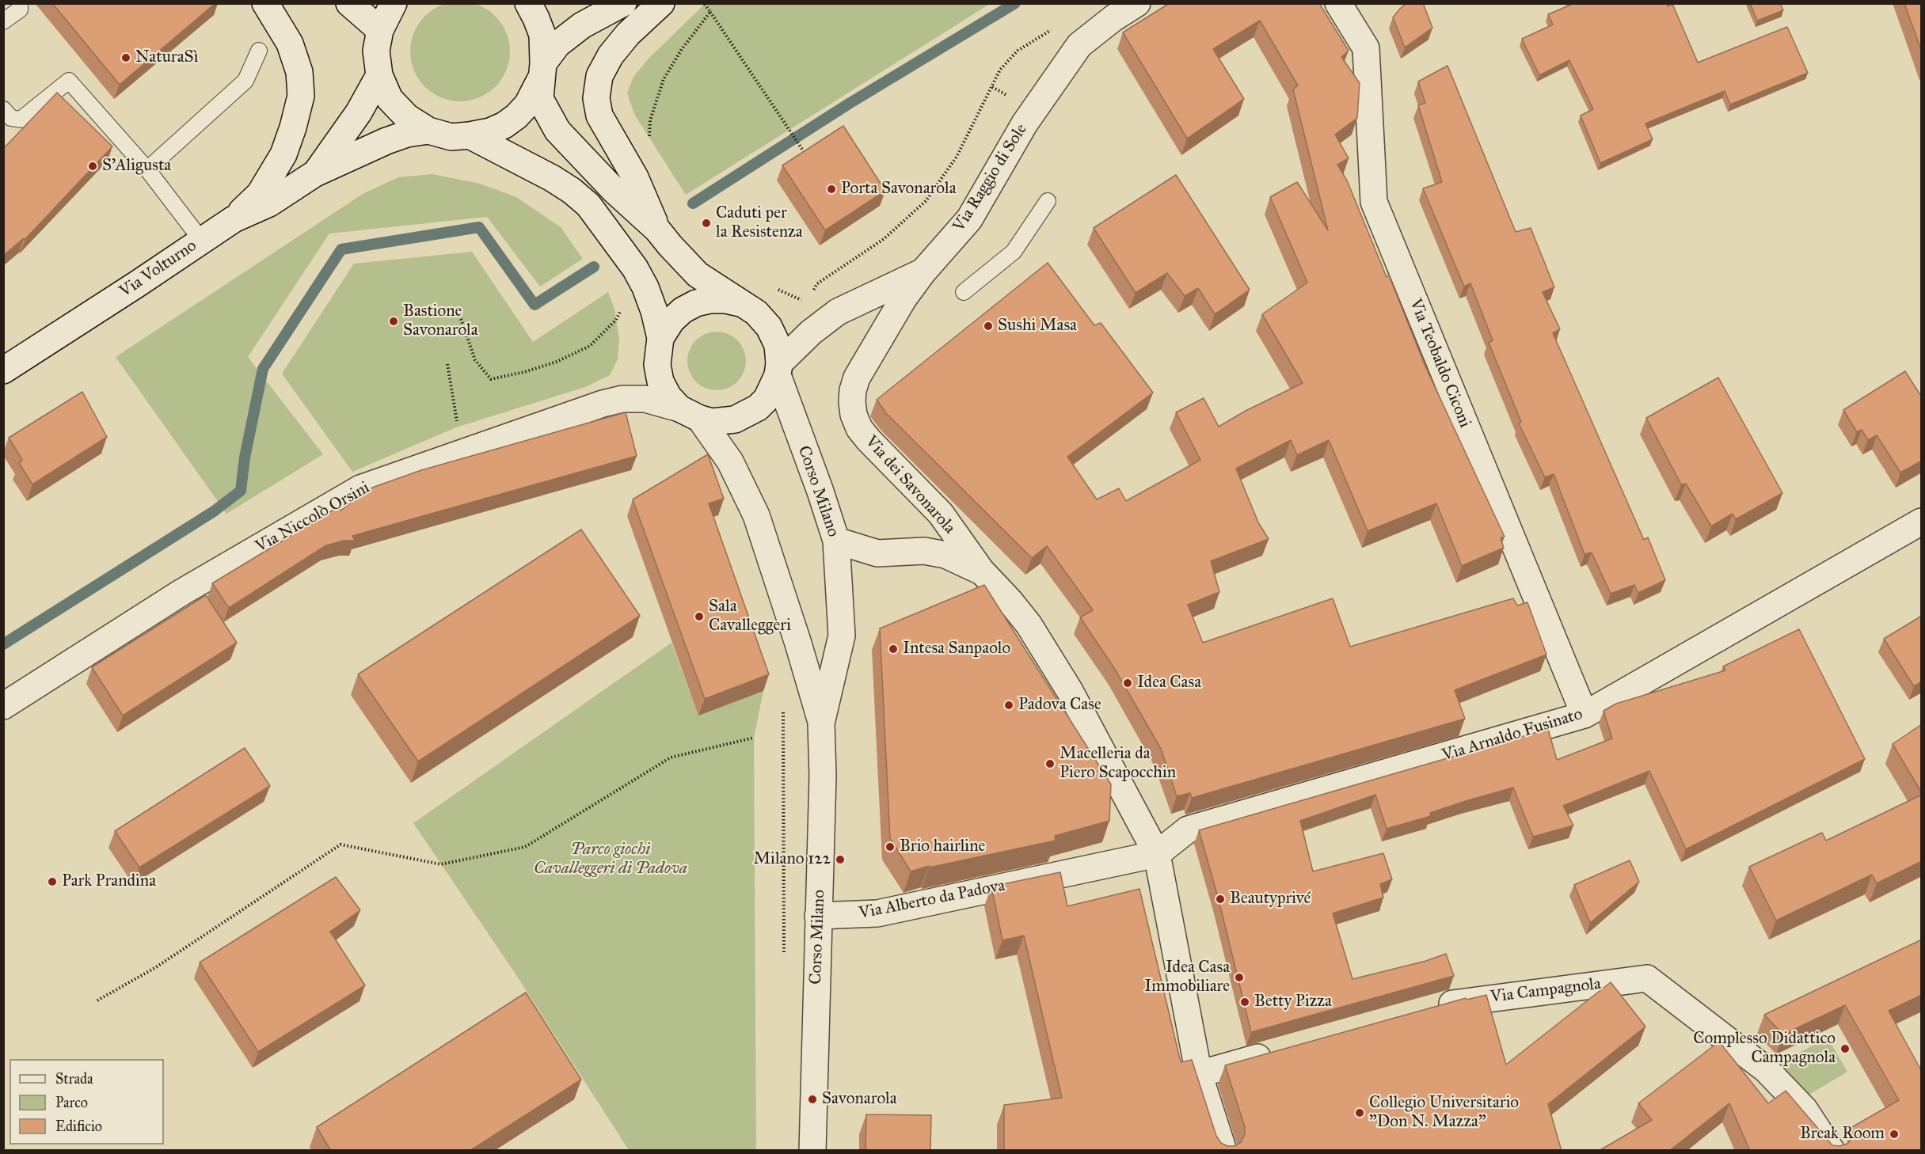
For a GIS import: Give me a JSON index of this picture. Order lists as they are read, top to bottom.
{
  "streets": {
    "street": [
      "Via Raggio di Sole",
      "Via Volturno",
      "Via Teobaldo Ciconi",
      "Via dei Savonarola",
      "Corso Milano",
      "Via Niccolò Orsini",
      "Via Arnaldo Fusinato",
      "Via Alberto da Padova",
      "Via Campagnola"
    ]
  },
  "crossings": [
    ["Via Raggio di Sole", "Via dei Savonarola"],
    ["Via Raggio di Sole", "Corso Milano"],
    ["Via Raggio di Sole", "Via Niccolò Orsini"],
    ["Via Teobaldo Ciconi", "Via Arnaldo Fusinato"],
    ["Via dei Savonarola", "Corso Milano"],
    ["Via dei Savonarola", "Via Arnaldo Fusinato"],
    ["Via dei Savonarola", "Via Alberto da Padova"],
    ["Corso Milano", "Via Niccolò Orsini"],
    ["Corso Milano", "Via Alberto da Padova"],
    ["Via Arnaldo Fusinato", "Via Alberto da Padova"]
  ],
  "parks": ["Parco giochi Cavalleggeri di Padova"],
  "places": [
    "NaturaSì",
    "S'Aligusta",
    "Porta Savonarola",
    "Caduti per la Resistenza",
    "Bastione Savonarola",
    "Sushi Masa",
    "Sala Cavalleggeri",
    "Intesa Sanpaolo",
    "Idea Casa",
    "Padova Case",
    "Macelleria da Piero Scapocchin",
    "Brio hairline",
    "Milano 122",
    "Park Prandina",
    "Beautyprivé",
    "Idea Casa Immobiliare",
    "Betty Pizza",
    "Complesso Didattico Campagnola",
    "Savonarola",
    "Collegio Universitario \"Don N. Mazza\"",
    "Break Room"
  ],
  "legend": ["Strada", "Parco", "Edificio"]
}
